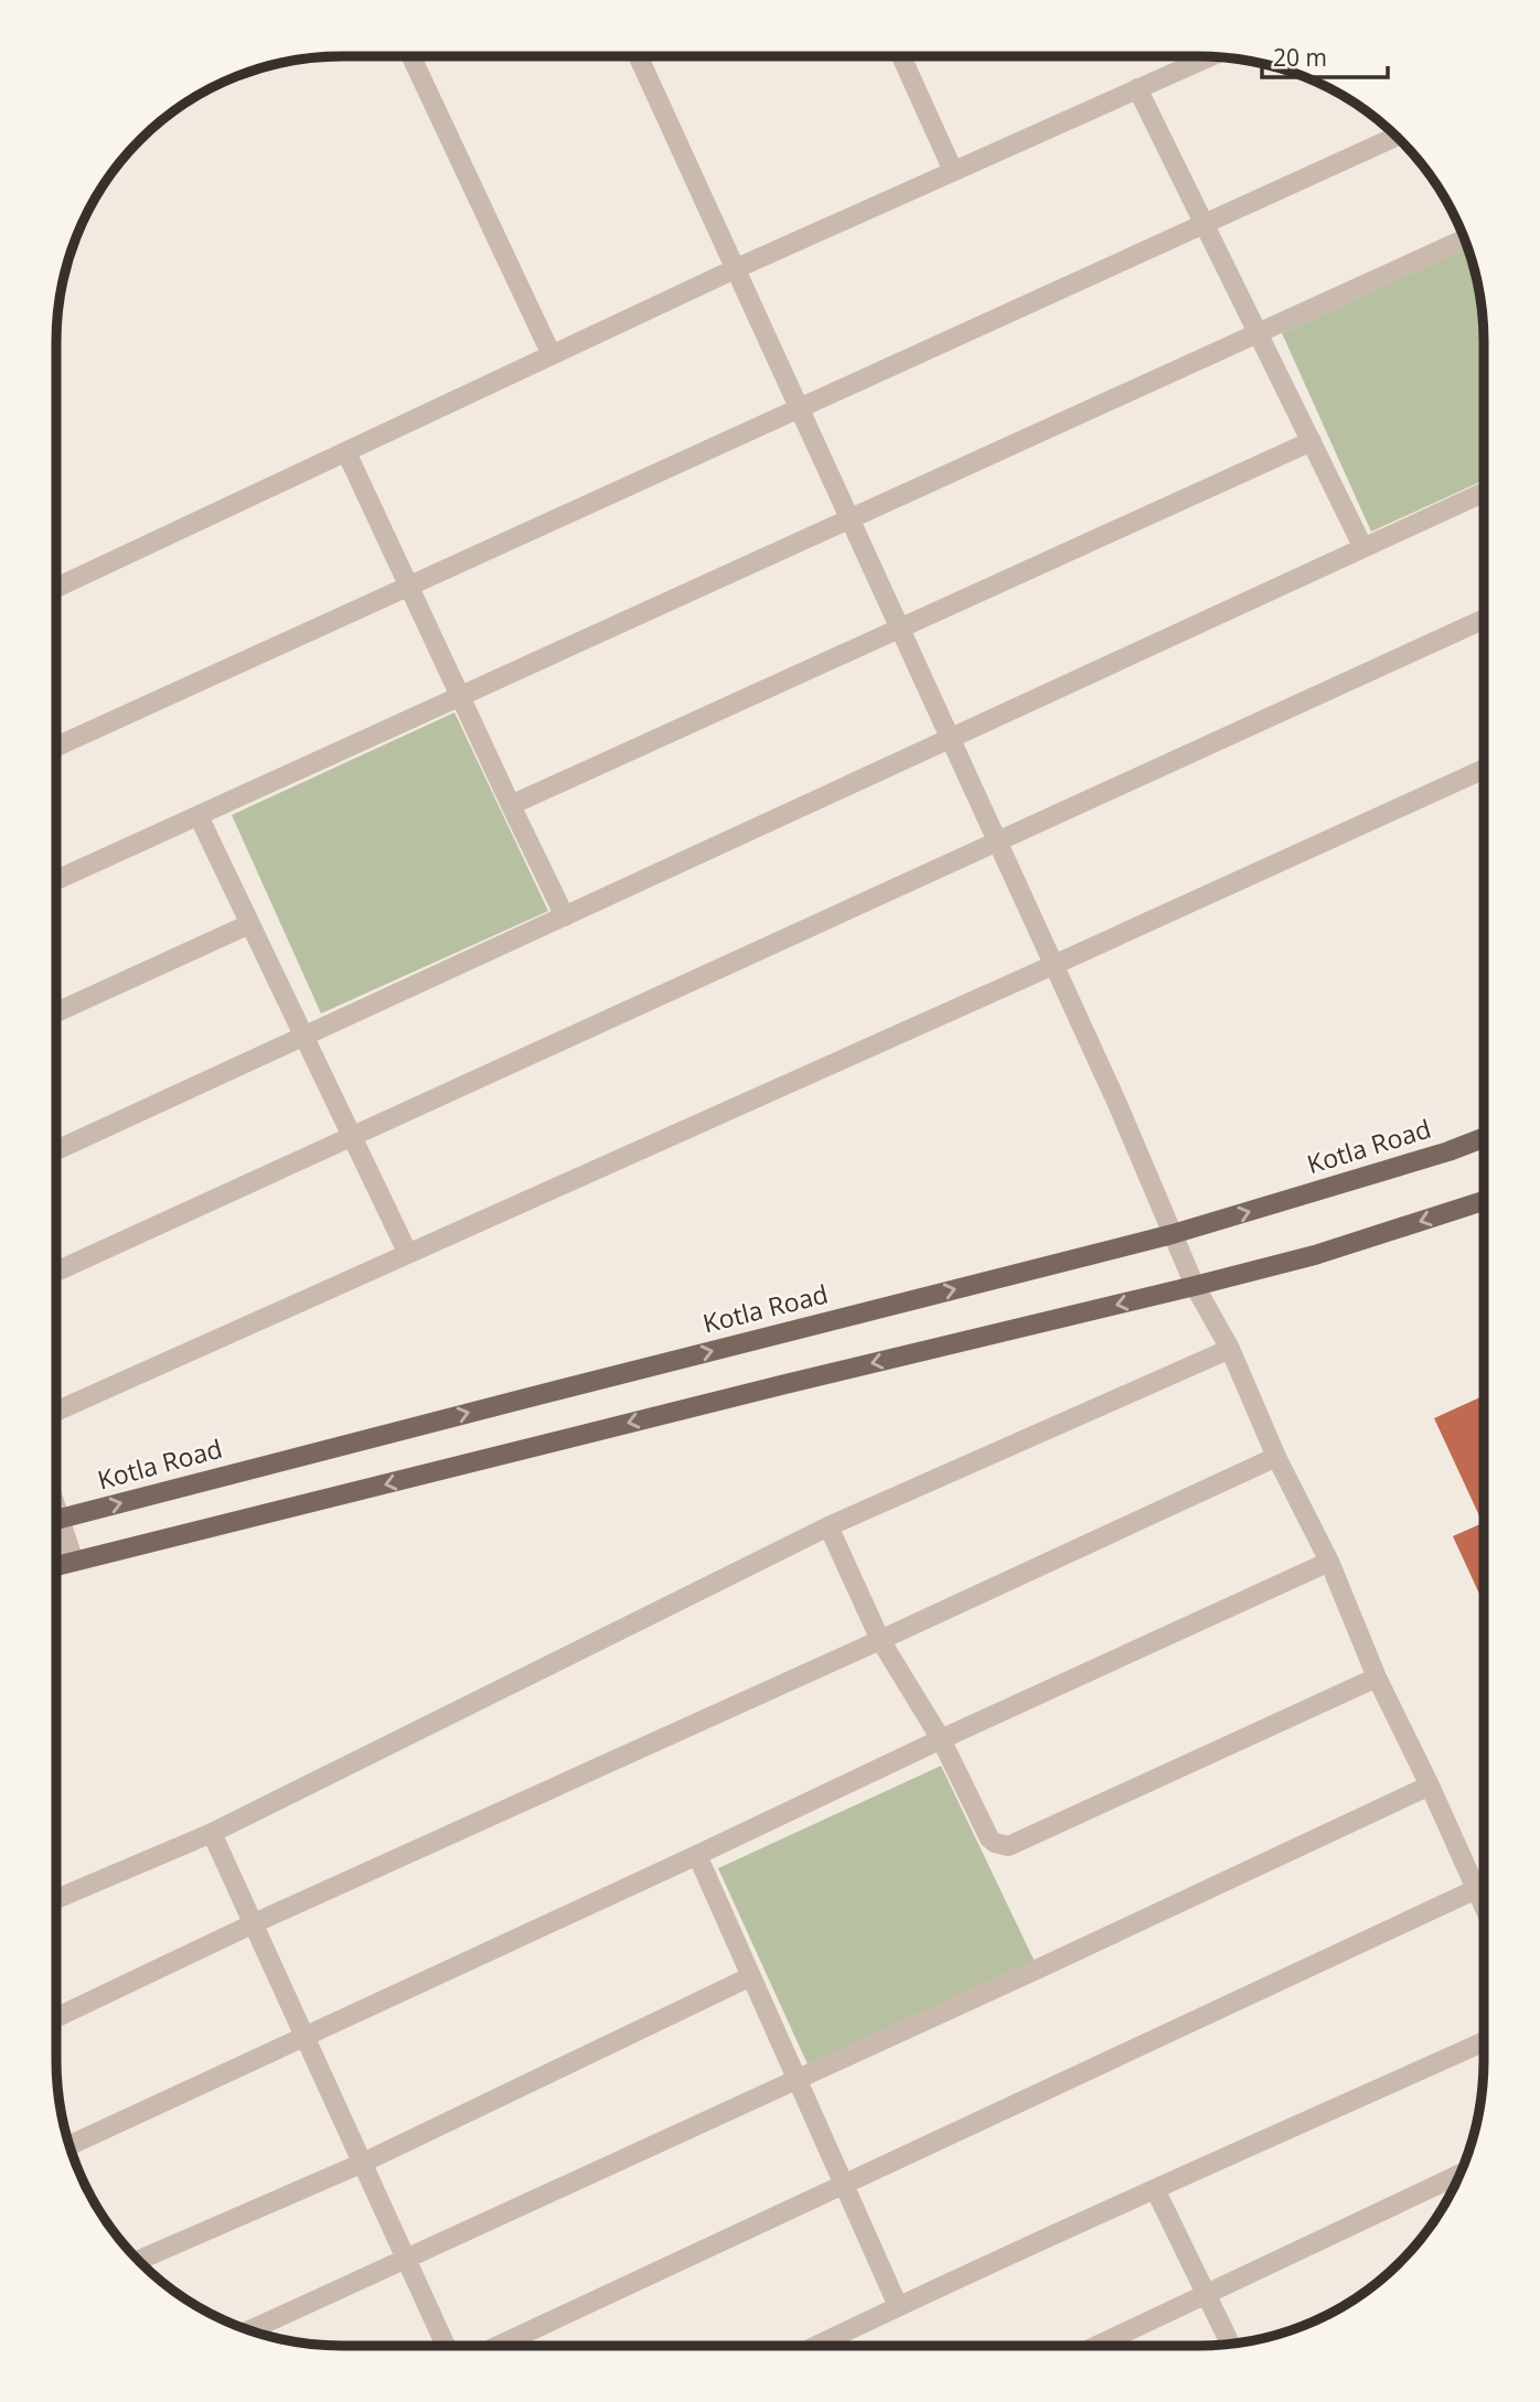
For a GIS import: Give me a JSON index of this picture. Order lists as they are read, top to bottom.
{
  "streets": {
    "main road": ["Kotla Road"]
  },
  "scale_bar": "20 m"
}
